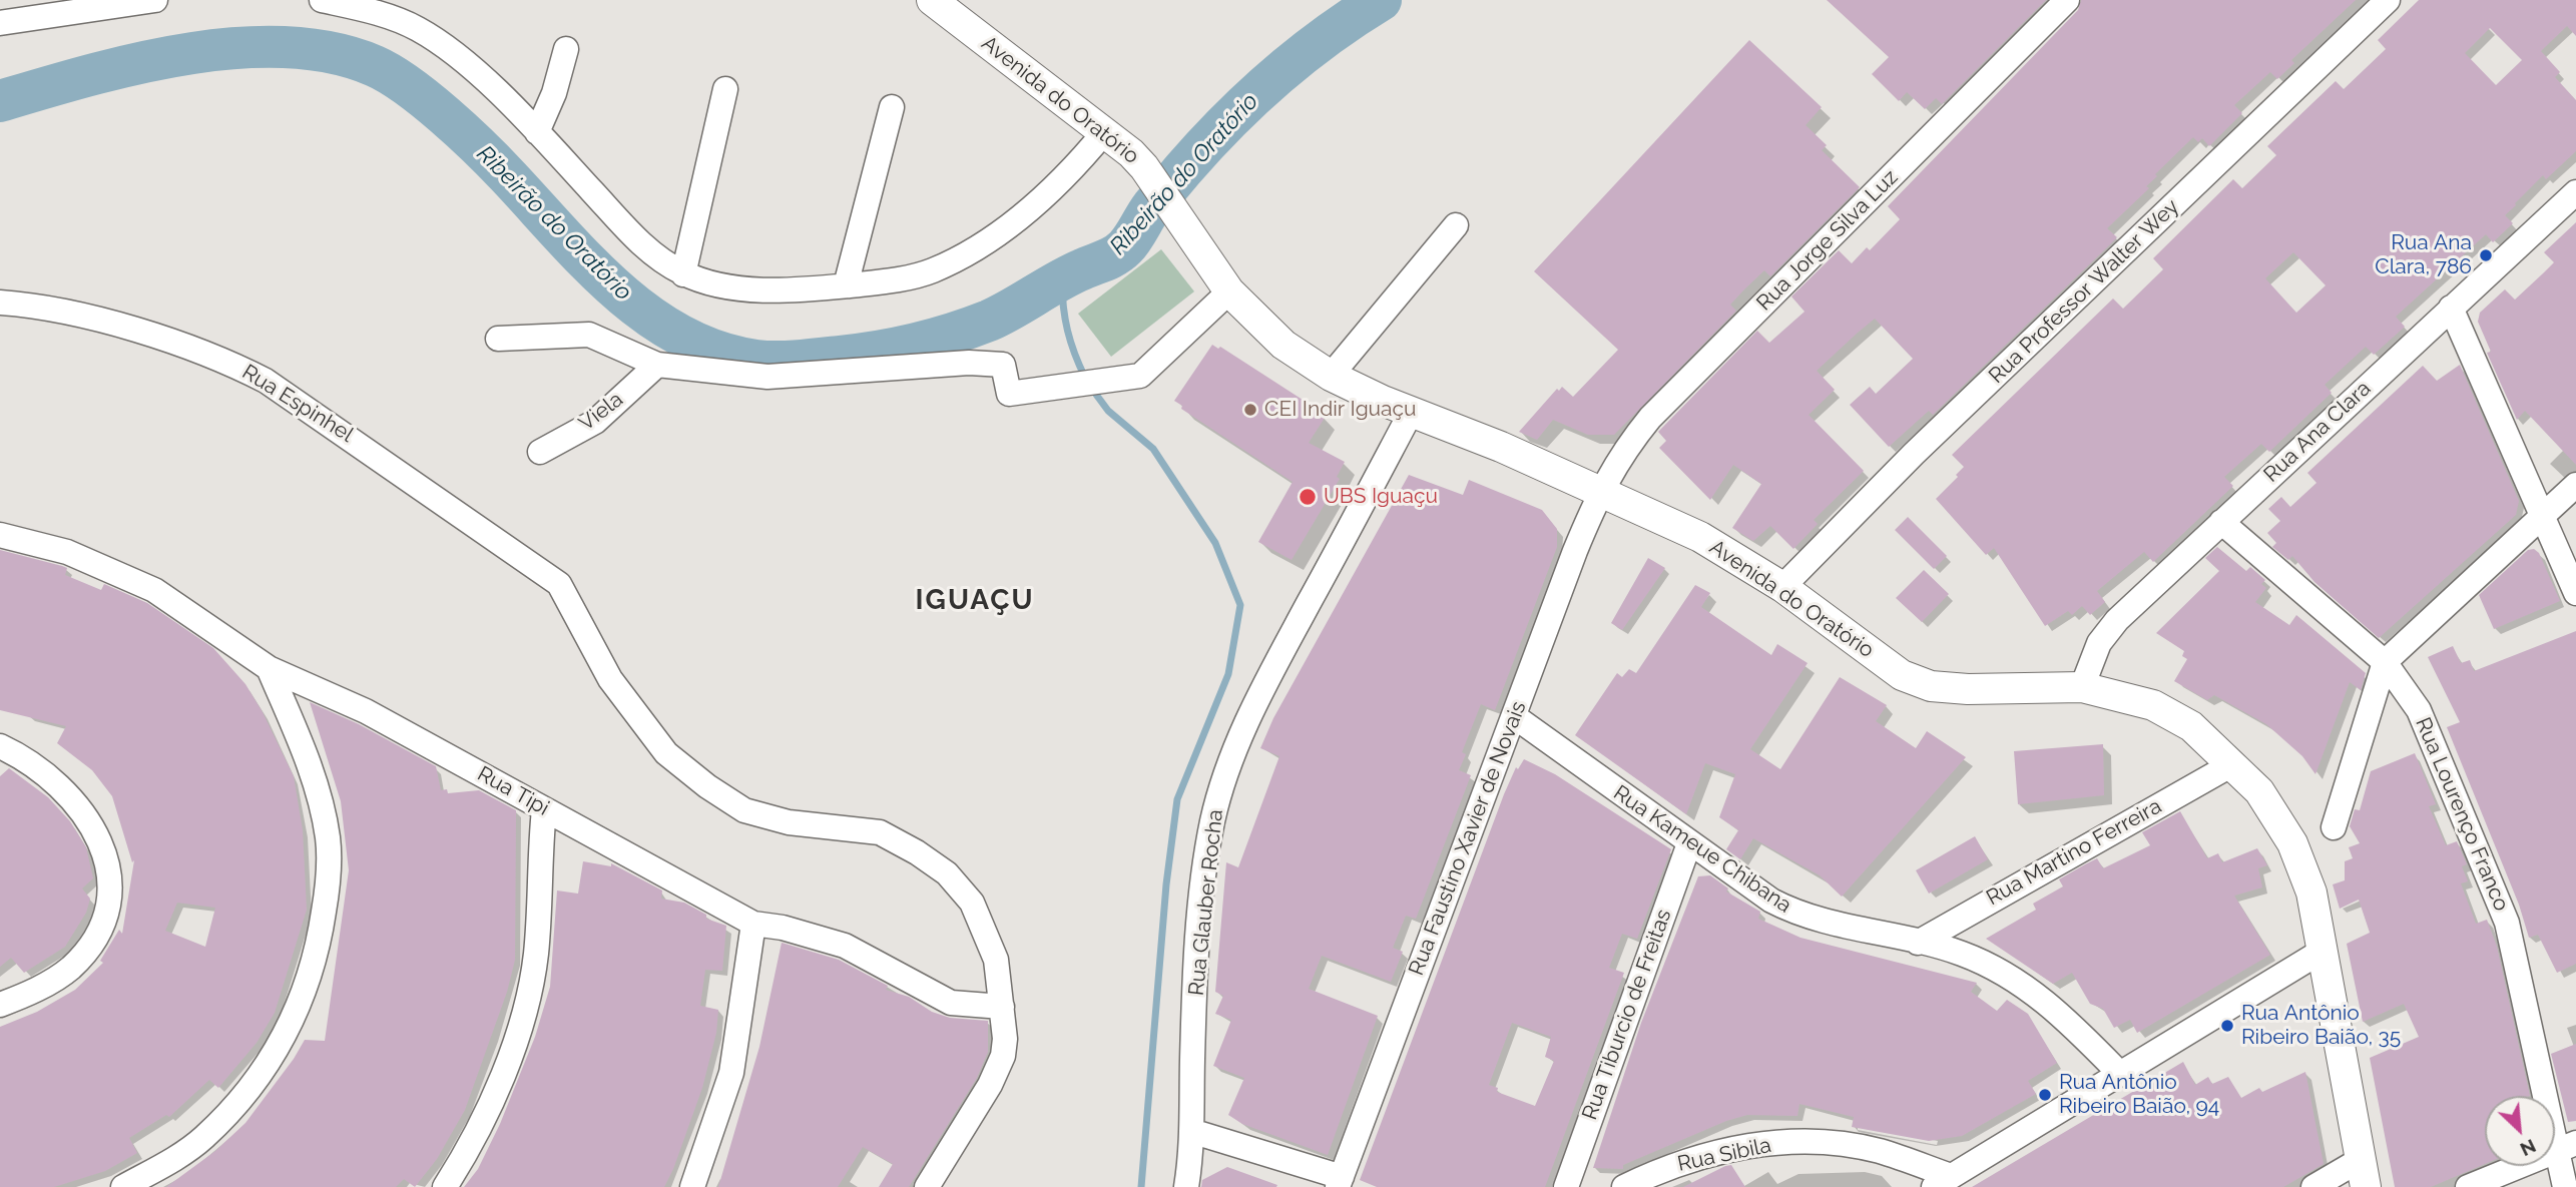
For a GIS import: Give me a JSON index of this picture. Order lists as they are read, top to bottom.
{
  "streets": {
    "main road": ["Avenida do Oratório"],
    "street": [
      "Rua Jorge Silva Luz",
      "Rua Professor Walter Wey",
      "Rua Espinhel",
      "Viela",
      "Rua Ana Clara",
      "Rua Tipi",
      "Rua Lourenço Franco",
      "Rua Faustino Xavier de Novais",
      "Rua Kameue Chibana",
      "Rua Martino Ferreira",
      "Rua Glauber Rocha",
      "Rua Tiburcio de Freitas",
      "Rua Sibila"
    ]
  },
  "crossings": [
    ["Avenida do Oratório", "Rua Jorge Silva Luz"],
    ["Avenida do Oratório", "Rua Professor Walter Wey"],
    ["Avenida do Oratório", "Rua Ana Clara"],
    ["Avenida do Oratório", "Rua Faustino Xavier de Novais"],
    ["Avenida do Oratório", "Rua Martino Ferreira"],
    ["Avenida do Oratório", "Rua Glauber Rocha"],
    ["Rua Jorge Silva Luz", "Rua Faustino Xavier de Novais"],
    ["Rua Espinhel", "Rua Tipi"],
    ["Rua Ana Clara", "Rua Lourenço Franco"],
    ["Rua Faustino Xavier de Novais", "Rua Kameue Chibana"],
    ["Rua Kameue Chibana", "Rua Martino Ferreira"],
    ["Rua Kameue Chibana", "Rua Tiburcio de Freitas"]
  ],
  "districts": ["IGUAÇU"],
  "water": ["Ribeirão do Oratório"],
  "places": [
    "Rua Ana Clara, 786",
    "CEI Indir Iguaçu",
    "UBS Iguaçu",
    "Rua Antônio Ribeiro Baião, 35",
    "Rua Antônio Ribeiro Baião, 94"
  ],
  "north": "bottom right"
}
